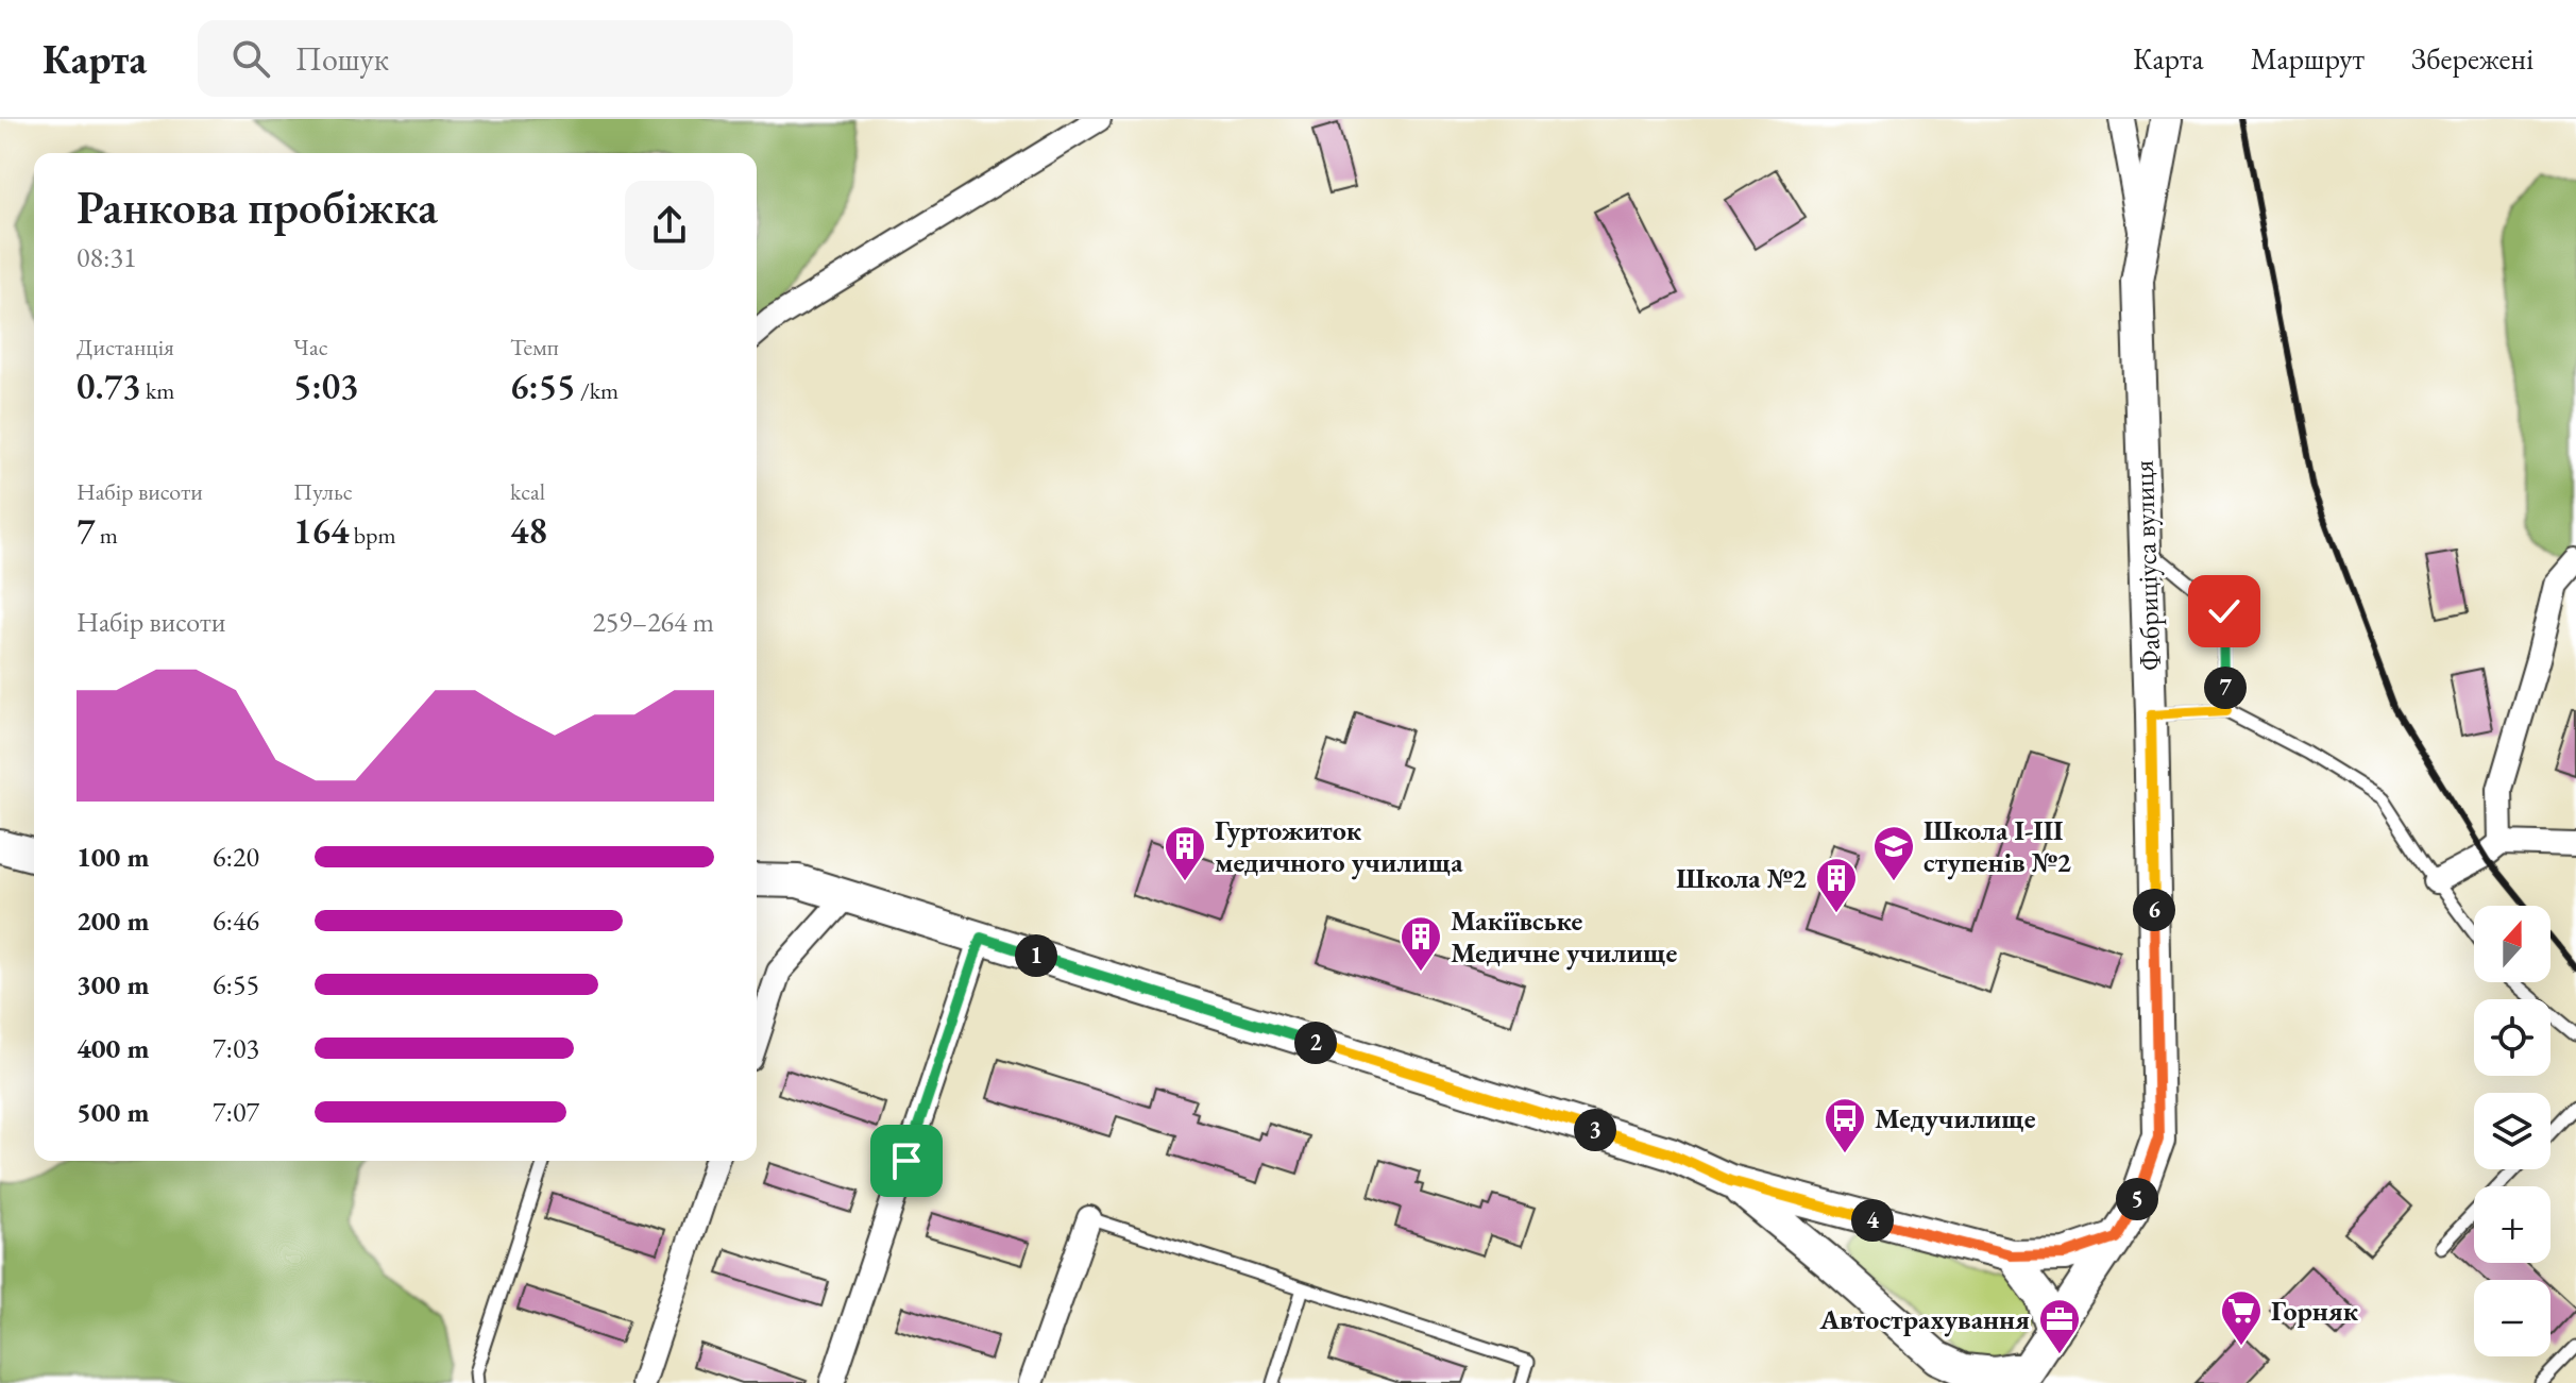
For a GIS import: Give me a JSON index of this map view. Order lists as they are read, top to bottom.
{
  "streets": {
    "main road": ["Фабриціуса вулиця"]
  },
  "places": {
    "building": ["Гуртожиток медичного училища", "Школа №2", "Макіївське Медичне училище"],
    "school or university": ["Школа I-III ступенів №2"],
    "bus stop": ["Медучилище"],
    "supermarket": ["Горняк"],
    "office": ["Автострахування"]
  },
  "north": "top",
  "page": {
    "header": "Карта",
    "search": "Пошук",
    "nav": ["Карта", "Маршрут", "Збережені"],
    "heading": ["Ранкова пробіжка", "08:31"],
    "stats": [
      ["Дистанція", "0.73 km"],
      ["Час", "5:03"],
      ["Темп", "6:55 /km"],
      ["Набір висоти", "7 m"],
      ["Пульс", "164 bpm"],
      ["kcal", "48"]
    ],
    "chart": ["Набір висоти", "259–264 m"],
    "pins": [
      "7",
      "6",
      "1",
      "2",
      "3",
      "5",
      "4"
    ],
    "list": [
      {
        "name": "100 m",
        "note": "6:20"
      },
      {
        "name": "200 m",
        "note": "6:46"
      },
      {
        "name": "300 m",
        "note": "6:55"
      },
      {
        "name": "400 m",
        "note": "7:03"
      },
      {
        "name": "500 m",
        "note": "7:07"
      }
    ],
    "map_buttons": ["+", "−"]
  }
}
